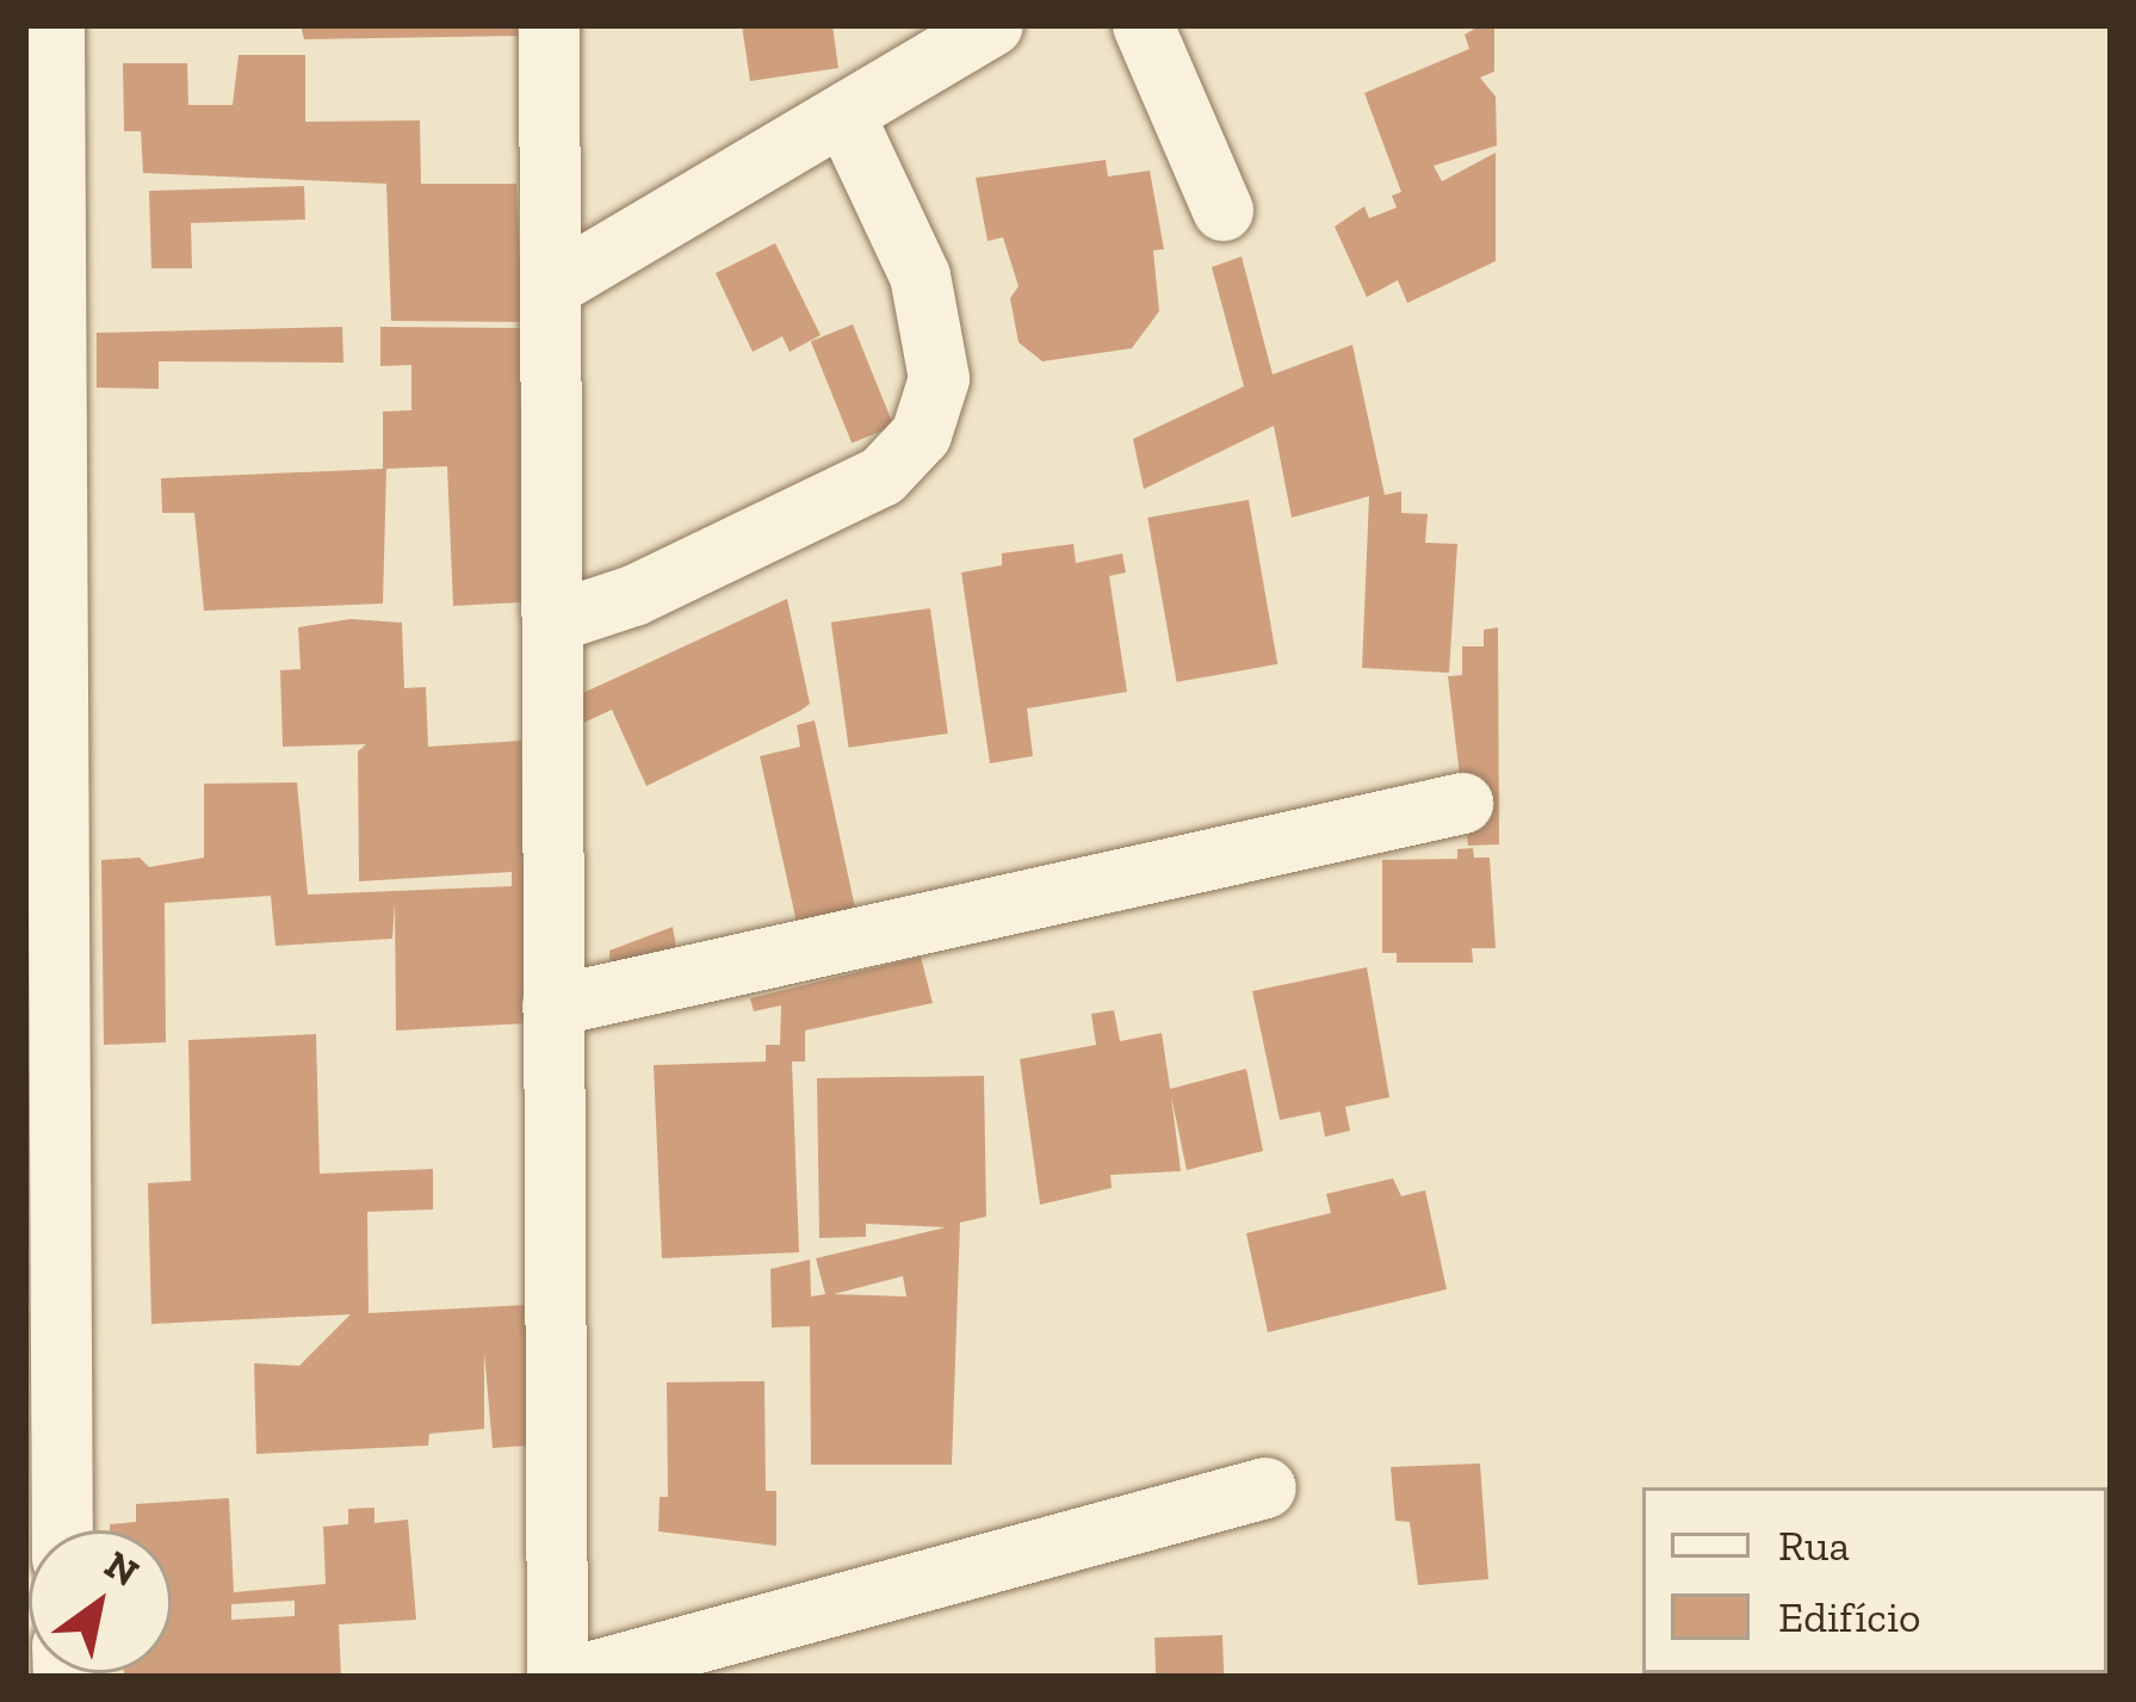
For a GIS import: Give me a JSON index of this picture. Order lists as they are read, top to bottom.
{
  "legend": ["Rua", "Edifício"],
  "north": "top right"
}
